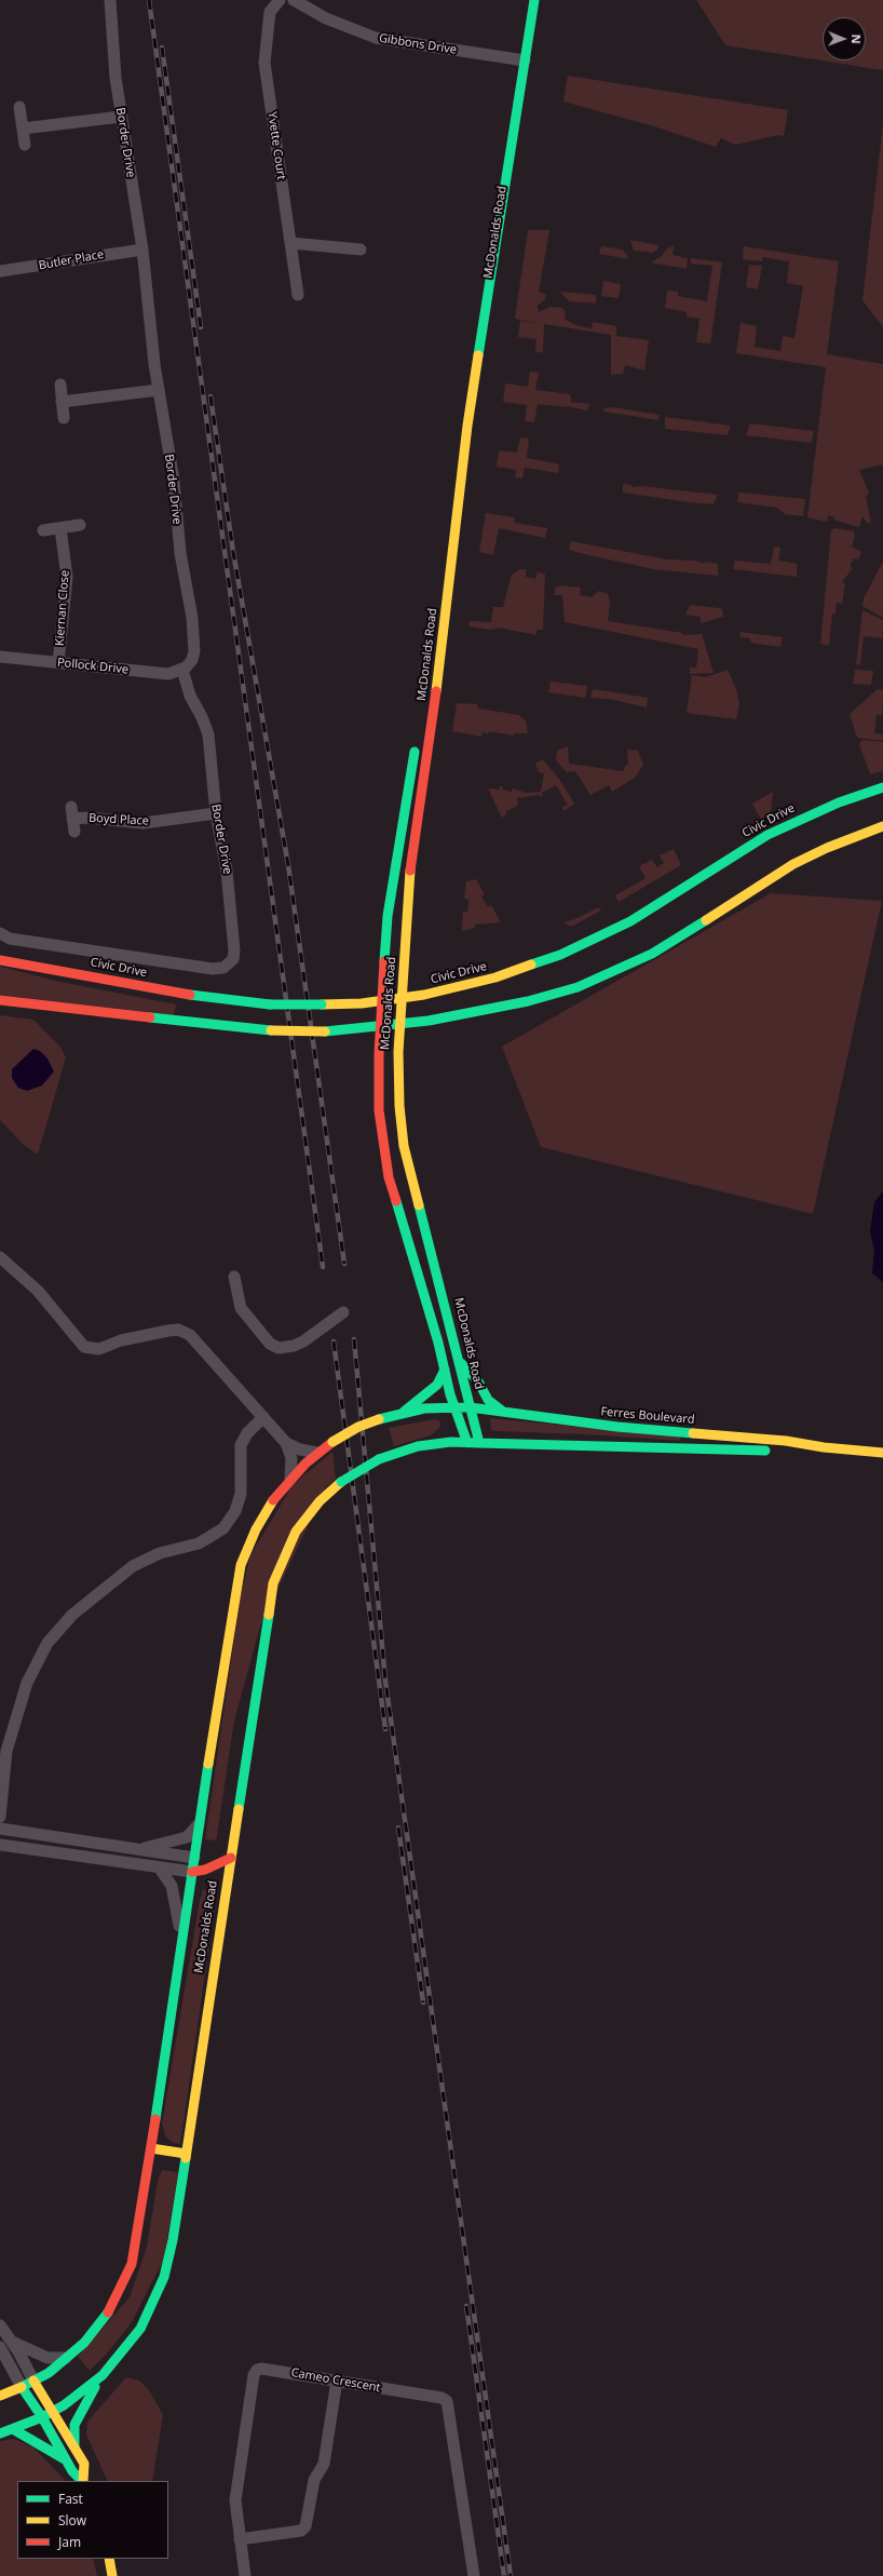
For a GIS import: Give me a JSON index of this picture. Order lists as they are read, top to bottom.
{
  "streets": {
    "main road": ["McDonalds Road", "Civic Drive", "Ferres Boulevard"],
    "street": [
      "Gibbons Drive",
      "Border Drive",
      "Yvette Court",
      "Butler Place",
      "Kiernan Close",
      "Pollock Drive",
      "Boyd Place",
      "Cameo Crescent"
    ]
  },
  "crossings": [
    ["Gibbons Drive", "McDonalds Road"],
    ["Border Drive", "Butler Place"],
    ["Border Drive", "Pollock Drive"],
    ["Border Drive", "Boyd Place"],
    ["McDonalds Road", "Civic Drive"],
    ["McDonalds Road", "Ferres Boulevard"],
    ["Kiernan Close", "Pollock Drive"]
  ],
  "legend": ["Fast", "Slow", "Jam"],
  "north": "right"
}
